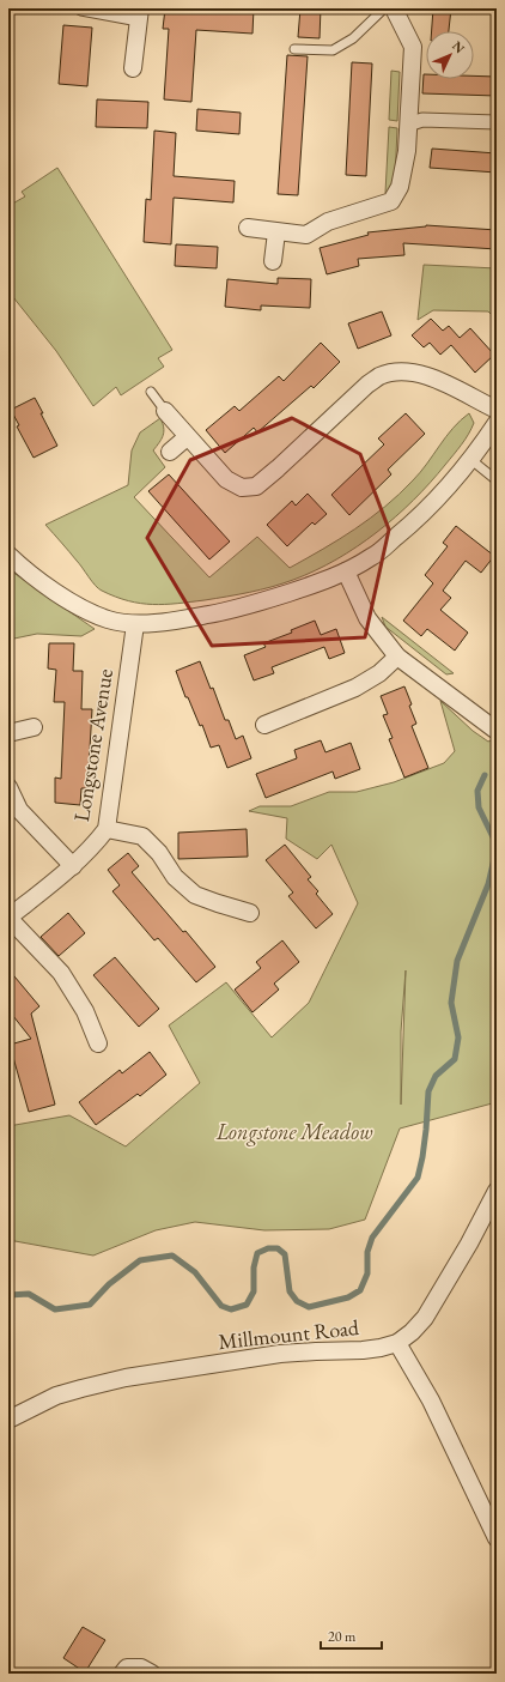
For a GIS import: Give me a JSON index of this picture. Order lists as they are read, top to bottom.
{
  "streets": {
    "street": ["Longstone Avenue", "Millmount Road"]
  },
  "parks": ["Longstone Meadow"],
  "scale_bar": "20 m",
  "north": "top right"
}
